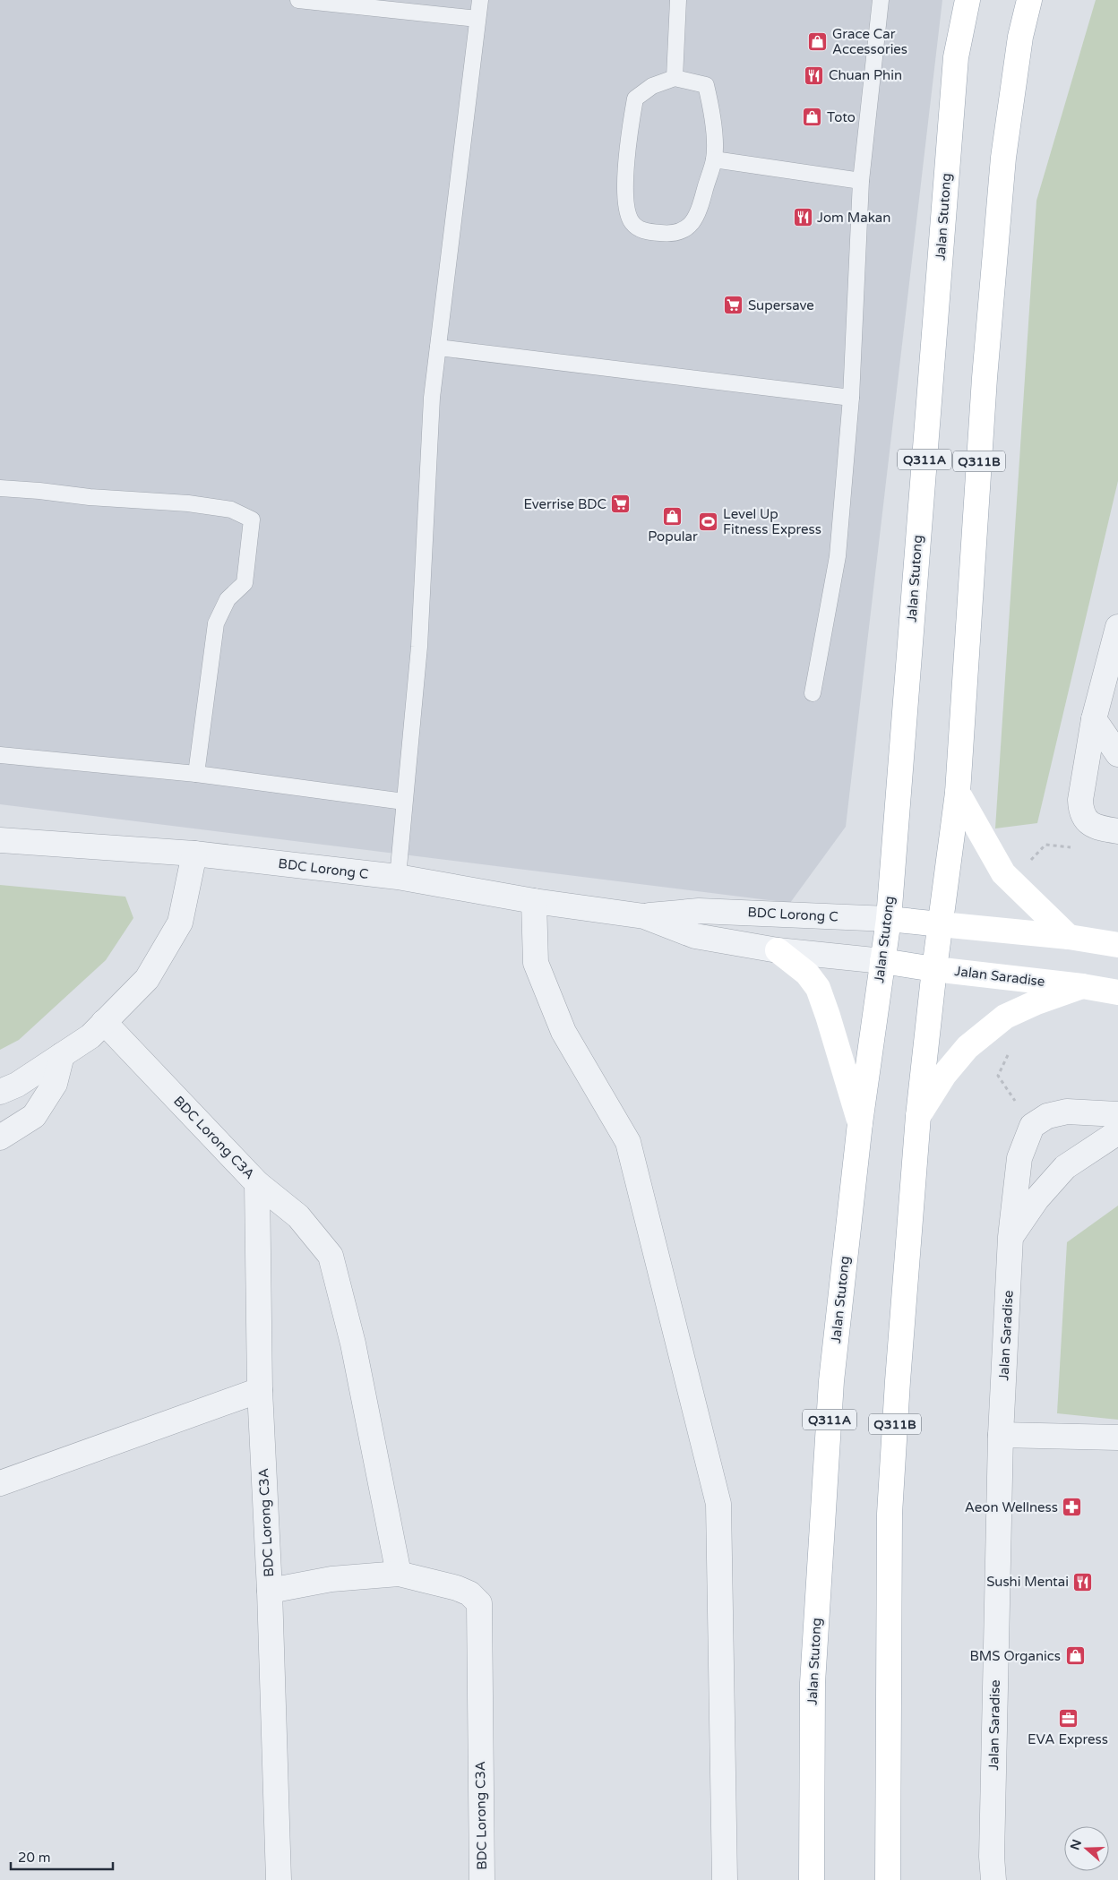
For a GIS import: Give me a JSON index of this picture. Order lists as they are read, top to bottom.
{
  "streets": {
    "main road": [
      "Jalan Stutong",
      "Q311A",
      "Q311B",
      "BDC Lorong C",
      "Jalan Saradise"
    ],
    "street": ["BDC Lorong C3A"]
  },
  "crossings": [
    ["Jalan Stutong", "BDC Lorong C"],
    ["Q311B", "BDC Lorong C"],
    ["Q311B", "Jalan Saradise"],
    ["BDC Lorong C", "Jalan Saradise"]
  ],
  "places": {
    "shop": [
      "Grace Car Accessories",
      "Toto",
      "Popular",
      "BMS Organics"
    ],
    "restaurant": ["Chuan Phin", "Jom Makan", "Sushi Mentai"],
    "supermarket": ["Supersave", "Everrise BDC"],
    "sports": ["Level Up Fitness Express"],
    "pharmacy": ["Aeon Wellness"],
    "office": ["EVA Express"]
  },
  "scale_bar": "20 m",
  "north": "left"
}
